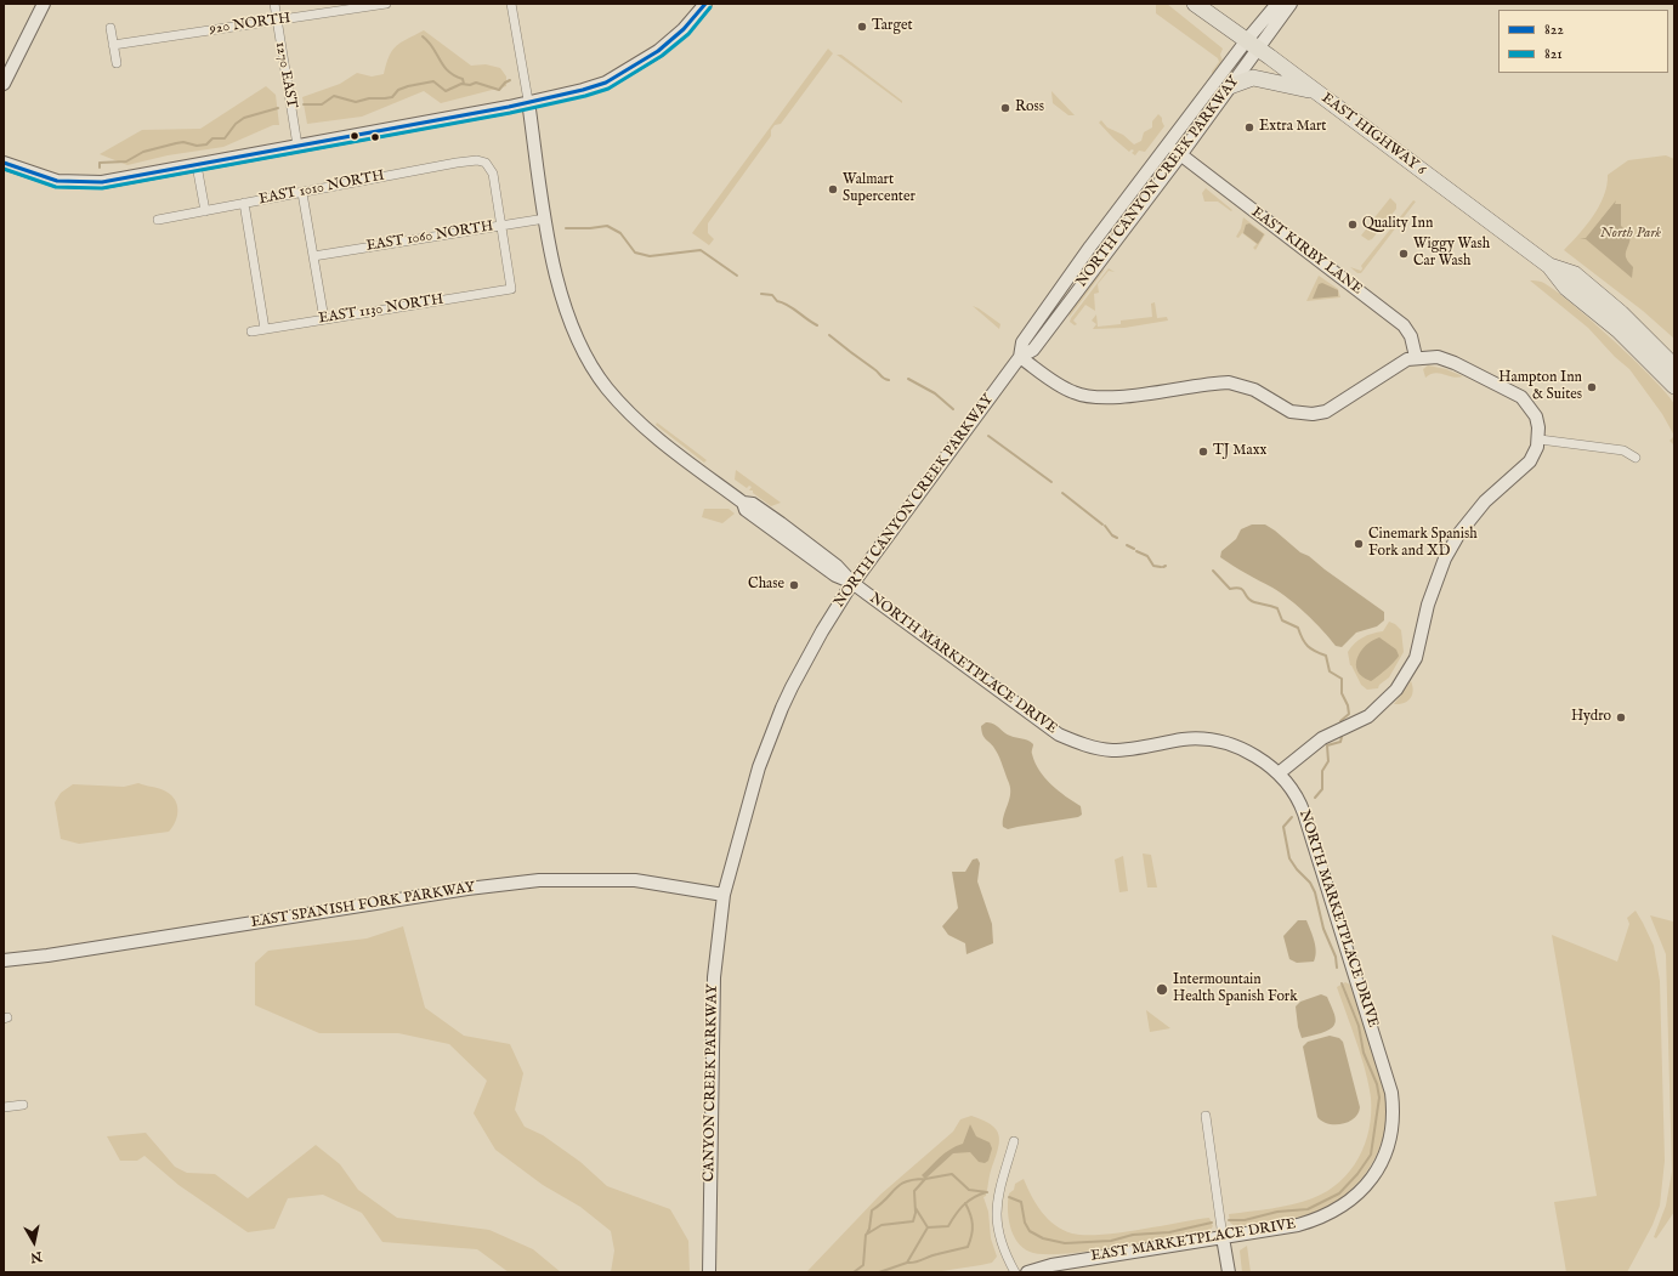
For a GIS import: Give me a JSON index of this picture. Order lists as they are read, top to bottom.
{
  "streets": {
    "highway": ["EAST HIGHWAY 6"],
    "street": [
      "920 NORTH",
      "1270 EAST",
      "NORTH CANYON CREEK PARKWAY",
      "EAST 1010 NORTH",
      "EAST 1060 NORTH",
      "EAST KIRBY LANE",
      "EAST 1130 NORTH",
      "NORTH MARKETPLACE DRIVE",
      "EAST SPANISH FORK PARKWAY",
      "CANYON CREEK PARKWAY",
      "EAST MARKETPLACE DRIVE"
    ]
  },
  "crossings": [
    ["920 NORTH", "1270 EAST"],
    ["EAST HIGHWAY 6", "NORTH CANYON CREEK PARKWAY"],
    ["NORTH CANYON CREEK PARKWAY", "EAST KIRBY LANE"],
    ["NORTH CANYON CREEK PARKWAY", "NORTH MARKETPLACE DRIVE"],
    ["NORTH CANYON CREEK PARKWAY", "EAST SPANISH FORK PARKWAY"],
    ["NORTH CANYON CREEK PARKWAY", "CANYON CREEK PARKWAY"],
    ["EAST 1010 NORTH", "EAST 1060 NORTH"],
    ["EAST 1010 NORTH", "EAST 1130 NORTH"],
    ["EAST 1060 NORTH", "EAST 1130 NORTH"],
    ["EAST 1060 NORTH", "NORTH MARKETPLACE DRIVE"],
    ["NORTH MARKETPLACE DRIVE", "EAST MARKETPLACE DRIVE"],
    ["EAST SPANISH FORK PARKWAY", "CANYON CREEK PARKWAY"]
  ],
  "parks": ["North Park"],
  "places": [
    "Target",
    "Ross",
    "Extra Mart",
    "Walmart Supercenter",
    "Quality Inn",
    "Wiggy Wash Car Wash",
    "Hampton Inn & Suites",
    "TJ Maxx",
    "Cinemark Spanish Fork and XD",
    "Chase",
    "Hydro",
    "Intermountain Health Spanish Fork"
  ],
  "lines": ["transit line 822", "transit line 821"],
  "legend": ["822", "821"],
  "north": "bottom"
}
